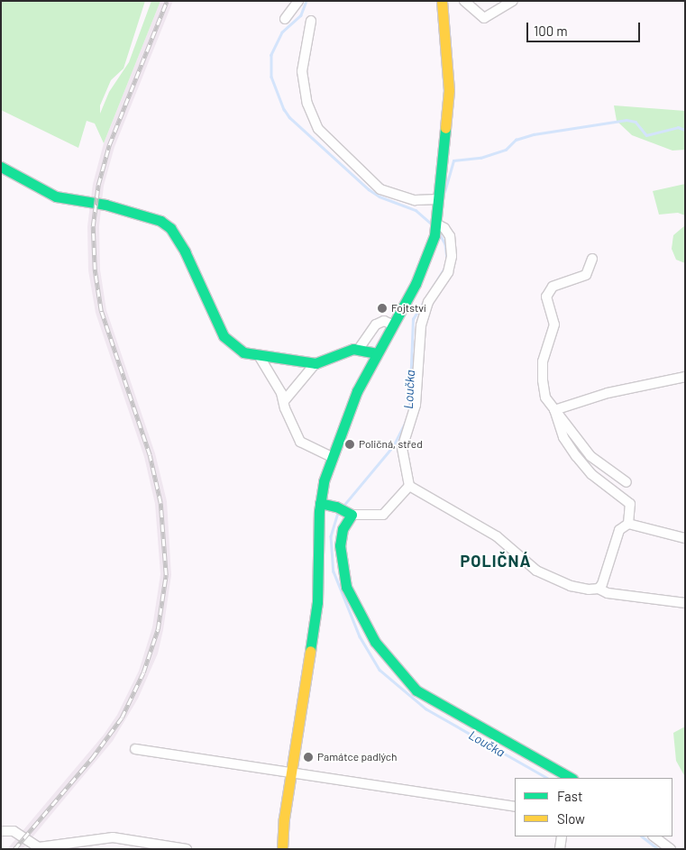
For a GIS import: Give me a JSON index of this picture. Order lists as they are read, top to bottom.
{
  "districts": ["POLIČNÁ"],
  "water": ["Loučka"],
  "places": ["Fojtství", "Poličná, střed", "Památce padlých"],
  "legend": ["Fast", "Slow"],
  "scale_bar": "100 m"
}
